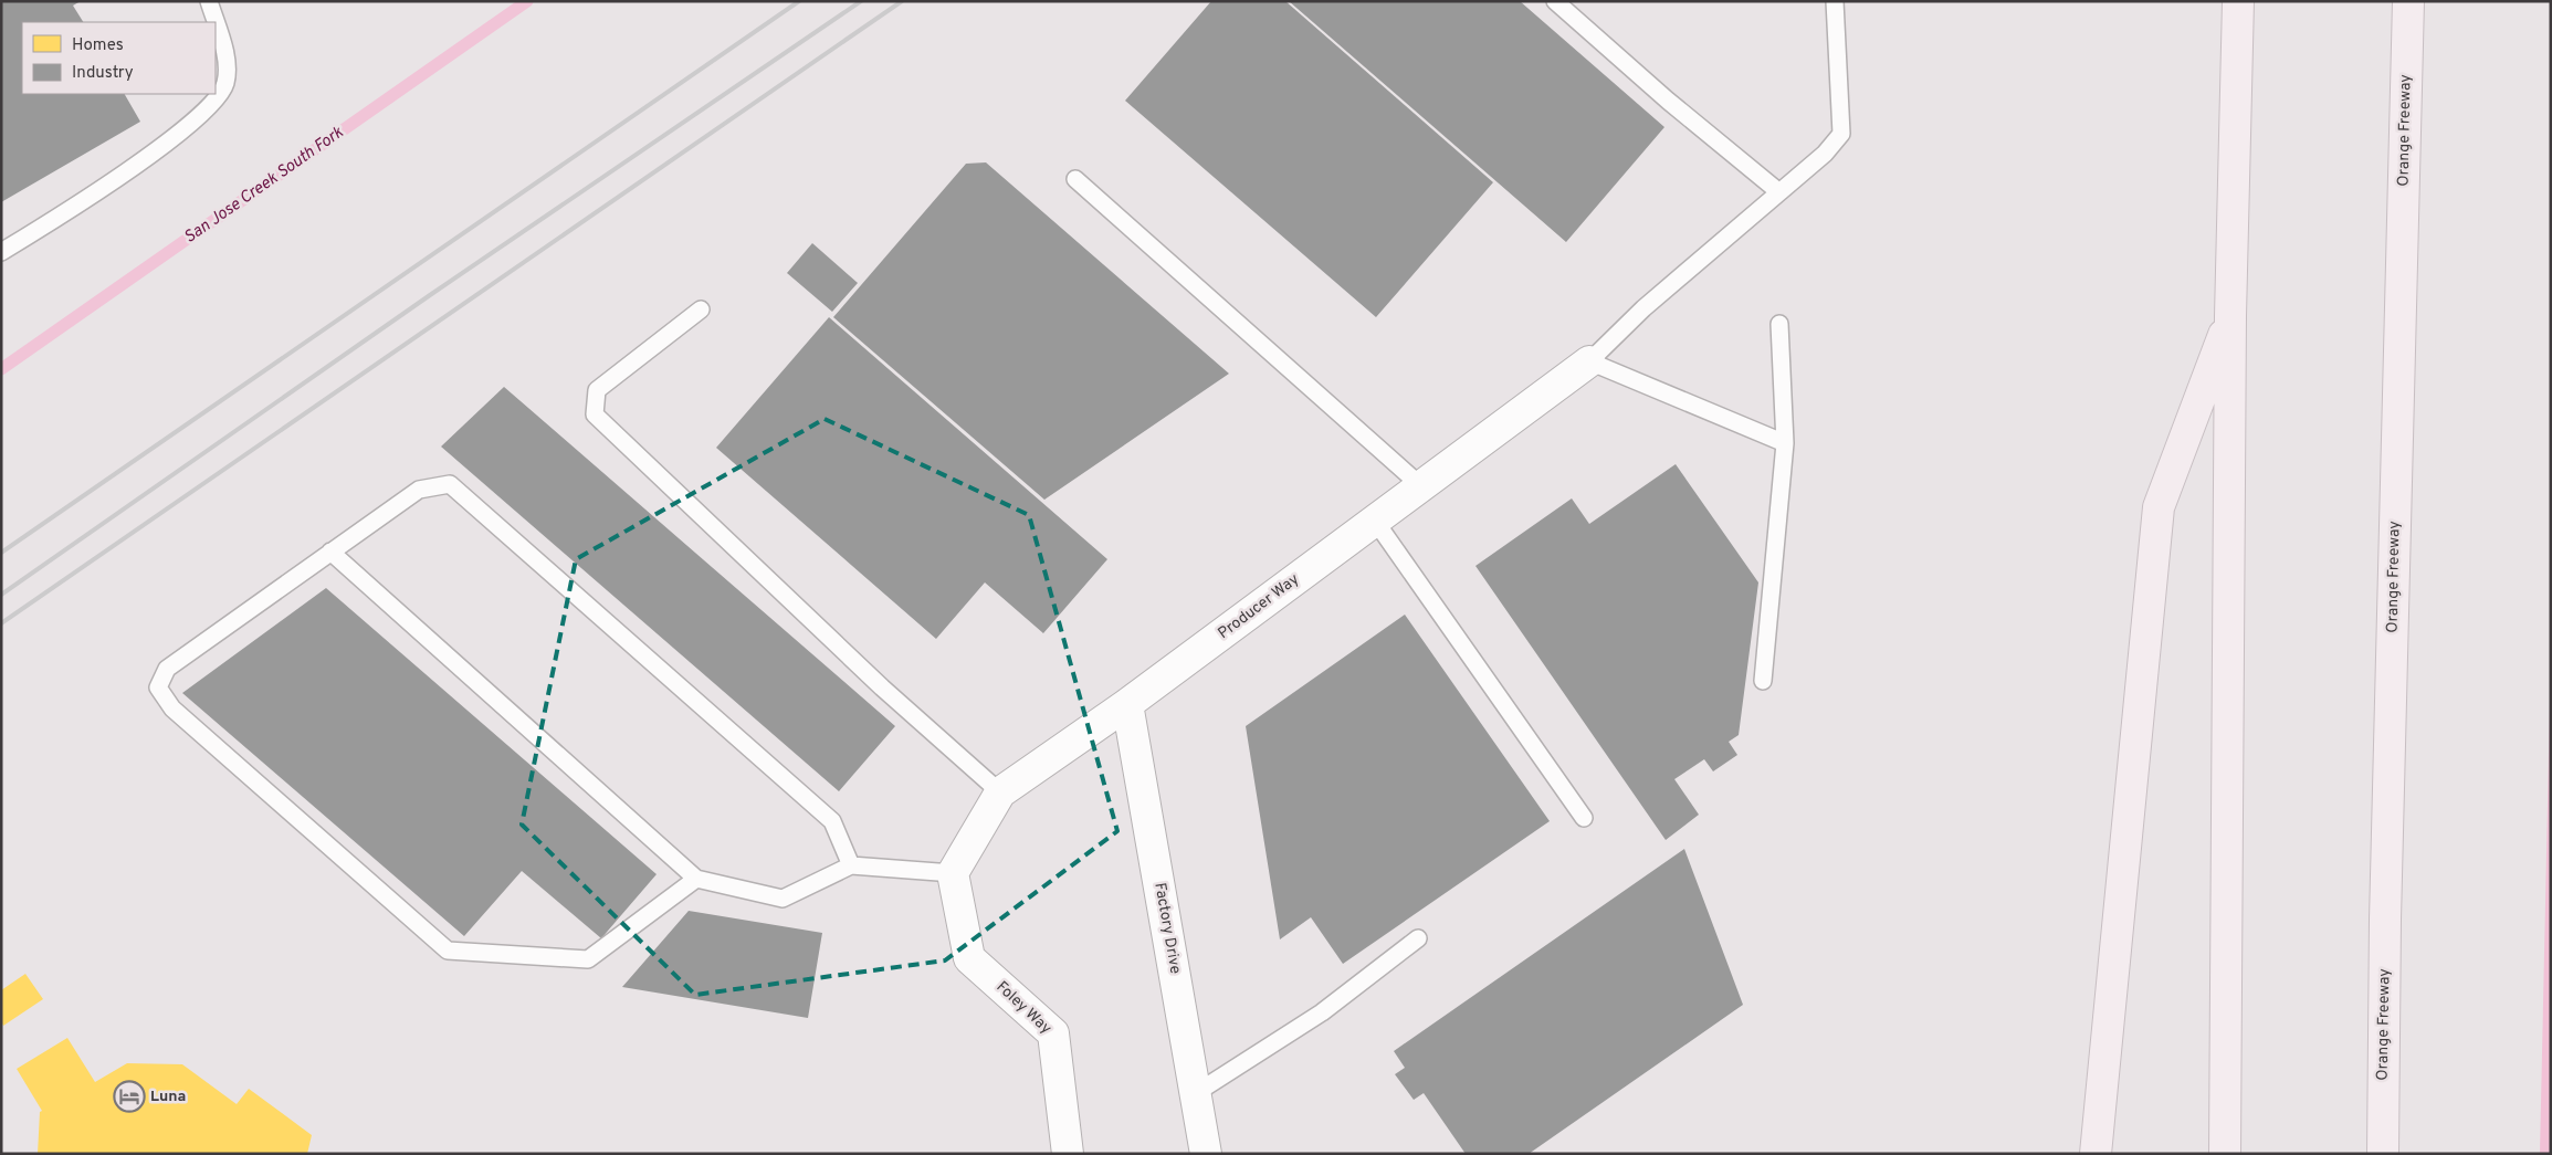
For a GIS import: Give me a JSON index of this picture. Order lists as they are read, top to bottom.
{
  "streets": {
    "highway": ["Orange Freeway"],
    "street": ["Producer Way", "Factory Drive", "Foley Way"]
  },
  "crossings": [
    ["Producer Way", "Factory Drive"],
    ["Producer Way", "Foley Way"]
  ],
  "water": ["San Jose Creek South Fork"],
  "places": {
    "hotel": ["Luna"]
  },
  "legend": ["Homes", "Industry"]
}
